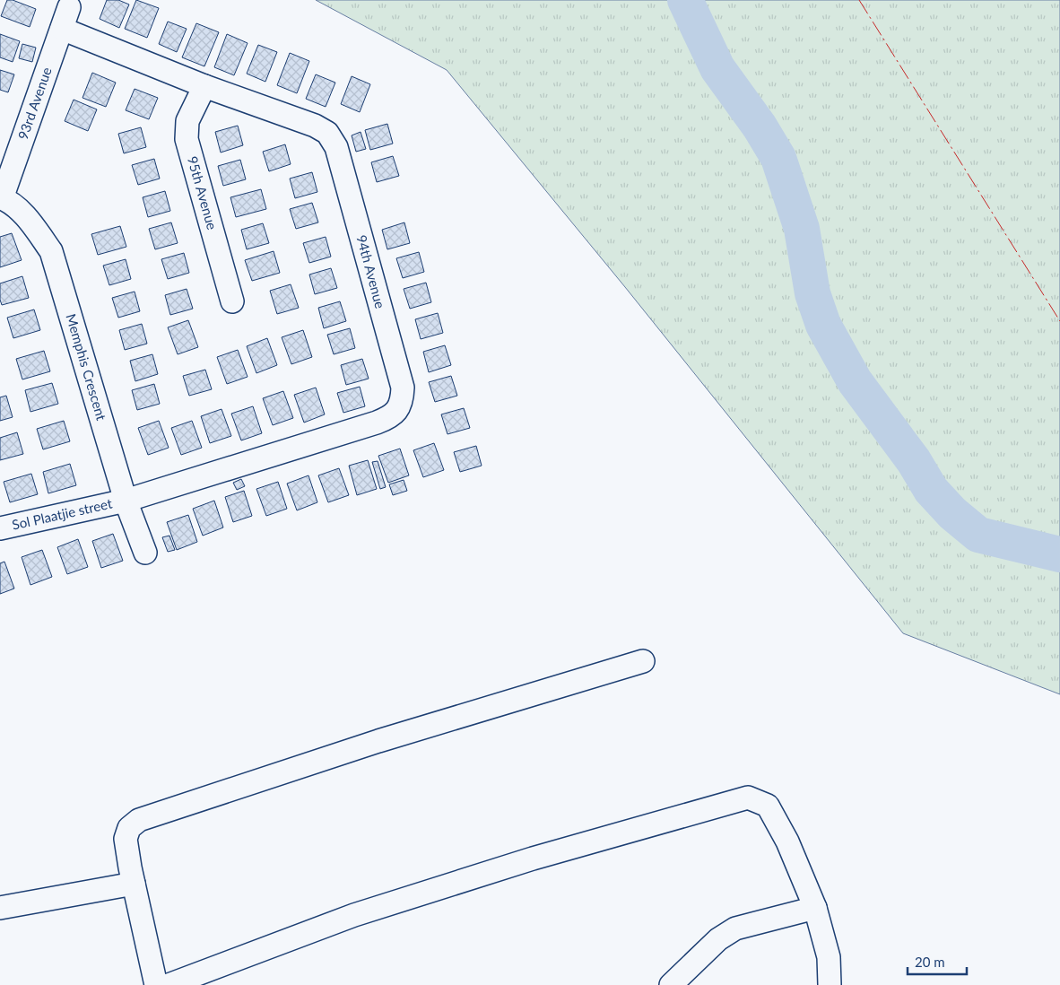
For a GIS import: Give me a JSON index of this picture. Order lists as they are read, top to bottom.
{
  "streets": {
    "street": [
      "93rd Avenue",
      "95th Avenue",
      "94th Avenue",
      "Memphis Crescent",
      "Sol Plaatjie street"
    ]
  },
  "crossings": [
    ["93rd Avenue", "94th Avenue"],
    ["93rd Avenue", "Memphis Crescent"],
    ["95th Avenue", "94th Avenue"],
    ["94th Avenue", "Memphis Crescent"],
    ["94th Avenue", "Sol Plaatjie street"],
    ["Memphis Crescent", "Sol Plaatjie street"]
  ],
  "scale_bar": "20 m"
}
